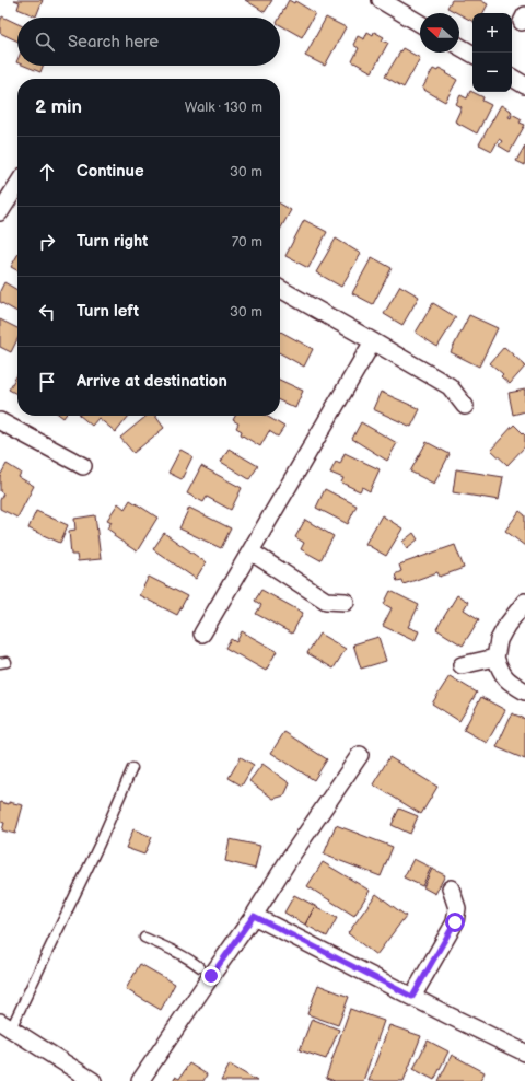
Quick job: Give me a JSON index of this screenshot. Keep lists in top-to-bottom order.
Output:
{
  "north": "left",
  "page": {
    "map_buttons": ["+", "−"],
    "search": "Search here",
    "heading": ["2 min", "Walk · 130 m"],
    "list": [
      ["Continue", "30 m"],
      ["Turn right", "70 m"],
      ["Turn left", "30 m"],
      "Arrive at destination"
    ]
  }
}
